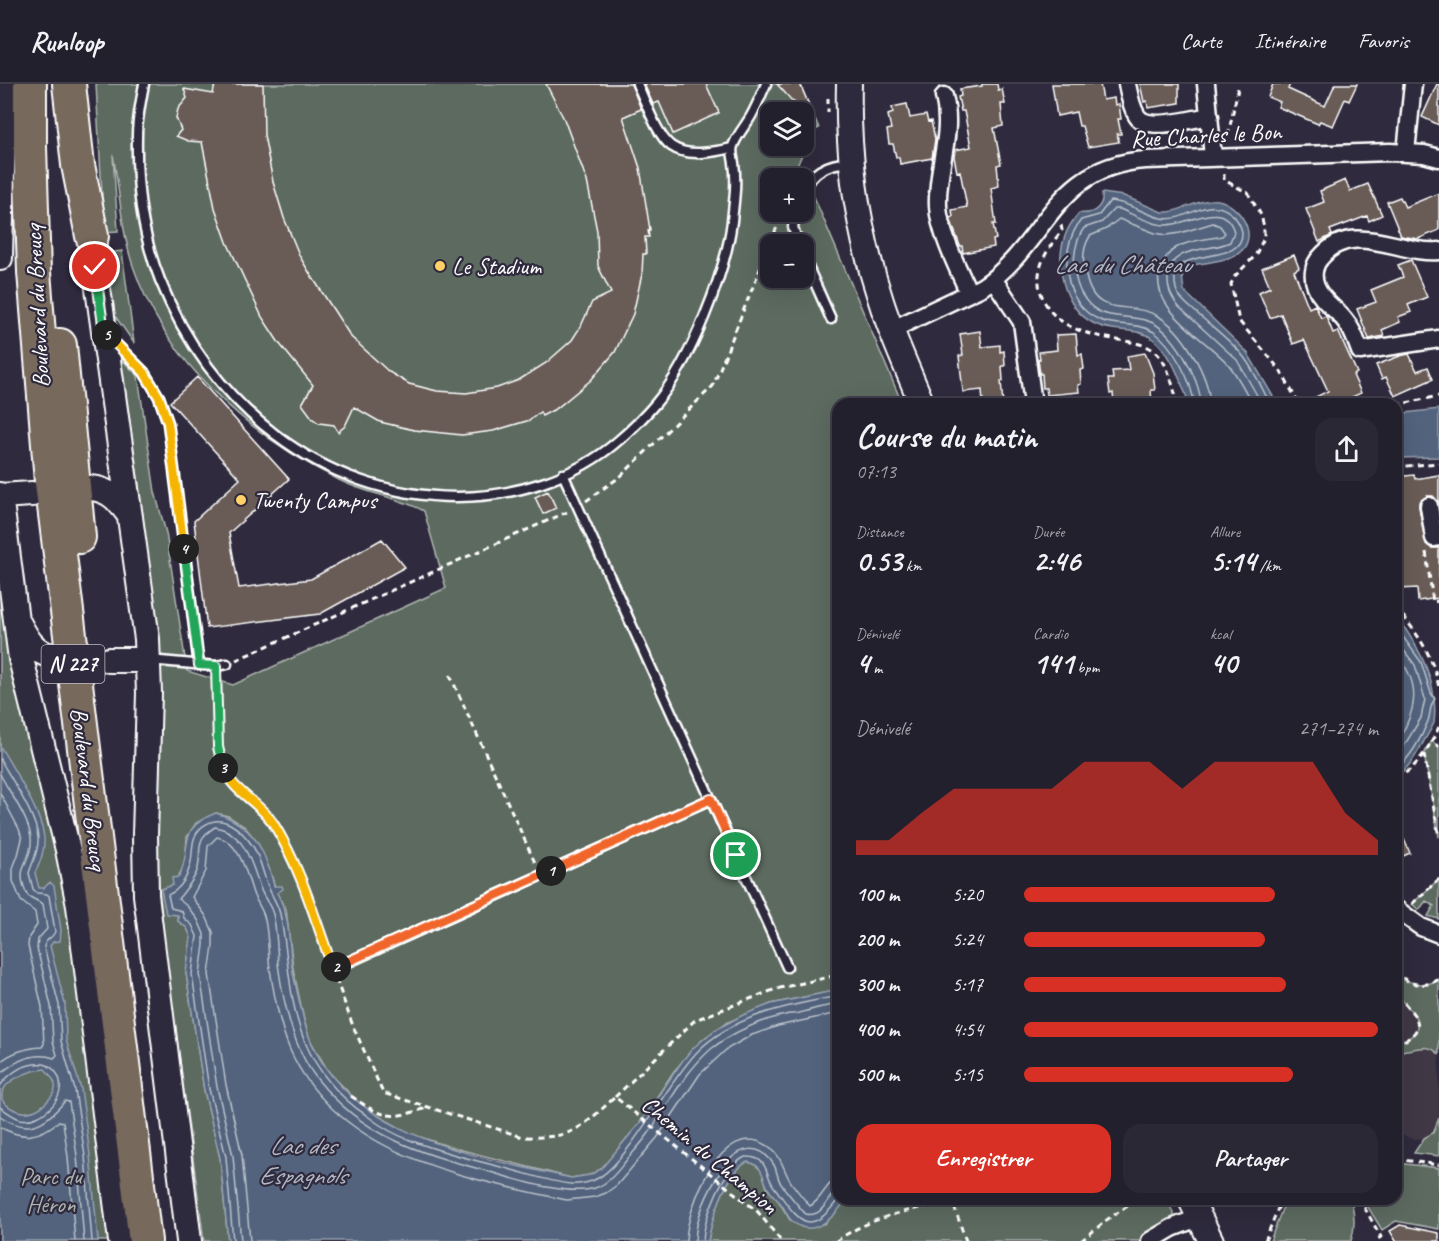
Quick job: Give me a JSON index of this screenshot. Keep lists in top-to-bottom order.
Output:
{
  "streets": {
    "highway": ["Boulevard du Breucq", "N 227"],
    "street": ["Rue Charles le Bon"],
    "path": ["Chemin du Champion"]
  },
  "water": ["Lac du Château", "Lac des Espagnols"],
  "parks": ["Parc du Héron"],
  "places": ["Le Stadium", "Twenty Campus"],
  "page": {
    "header": "Runloop",
    "nav": ["Carte", "Itinéraire", "Favoris"],
    "map_buttons": ["+", "−"],
    "pins": [
      "5",
      "4",
      "3",
      "1",
      "2"
    ],
    "heading": ["Course du matin", "07:13"],
    "stats": [
      ["Distance", "0.53 km"],
      ["Durée", "2:46"],
      ["Allure", "5:14 /km"],
      ["Dénivelé", "4 m"],
      ["Cardio", "141 bpm"],
      ["kcal", "40"]
    ],
    "chart": ["Dénivelé", "271–274 m"],
    "list": [
      {
        "name": "100 m",
        "note": "5:20"
      },
      {
        "name": "200 m",
        "note": "5:24"
      },
      {
        "name": "300 m",
        "note": "5:17"
      },
      {
        "name": "400 m",
        "note": "4:54"
      },
      {
        "name": "500 m",
        "note": "5:15"
      }
    ],
    "buttons": ["Enregistrer", "Partager"]
  }
}
